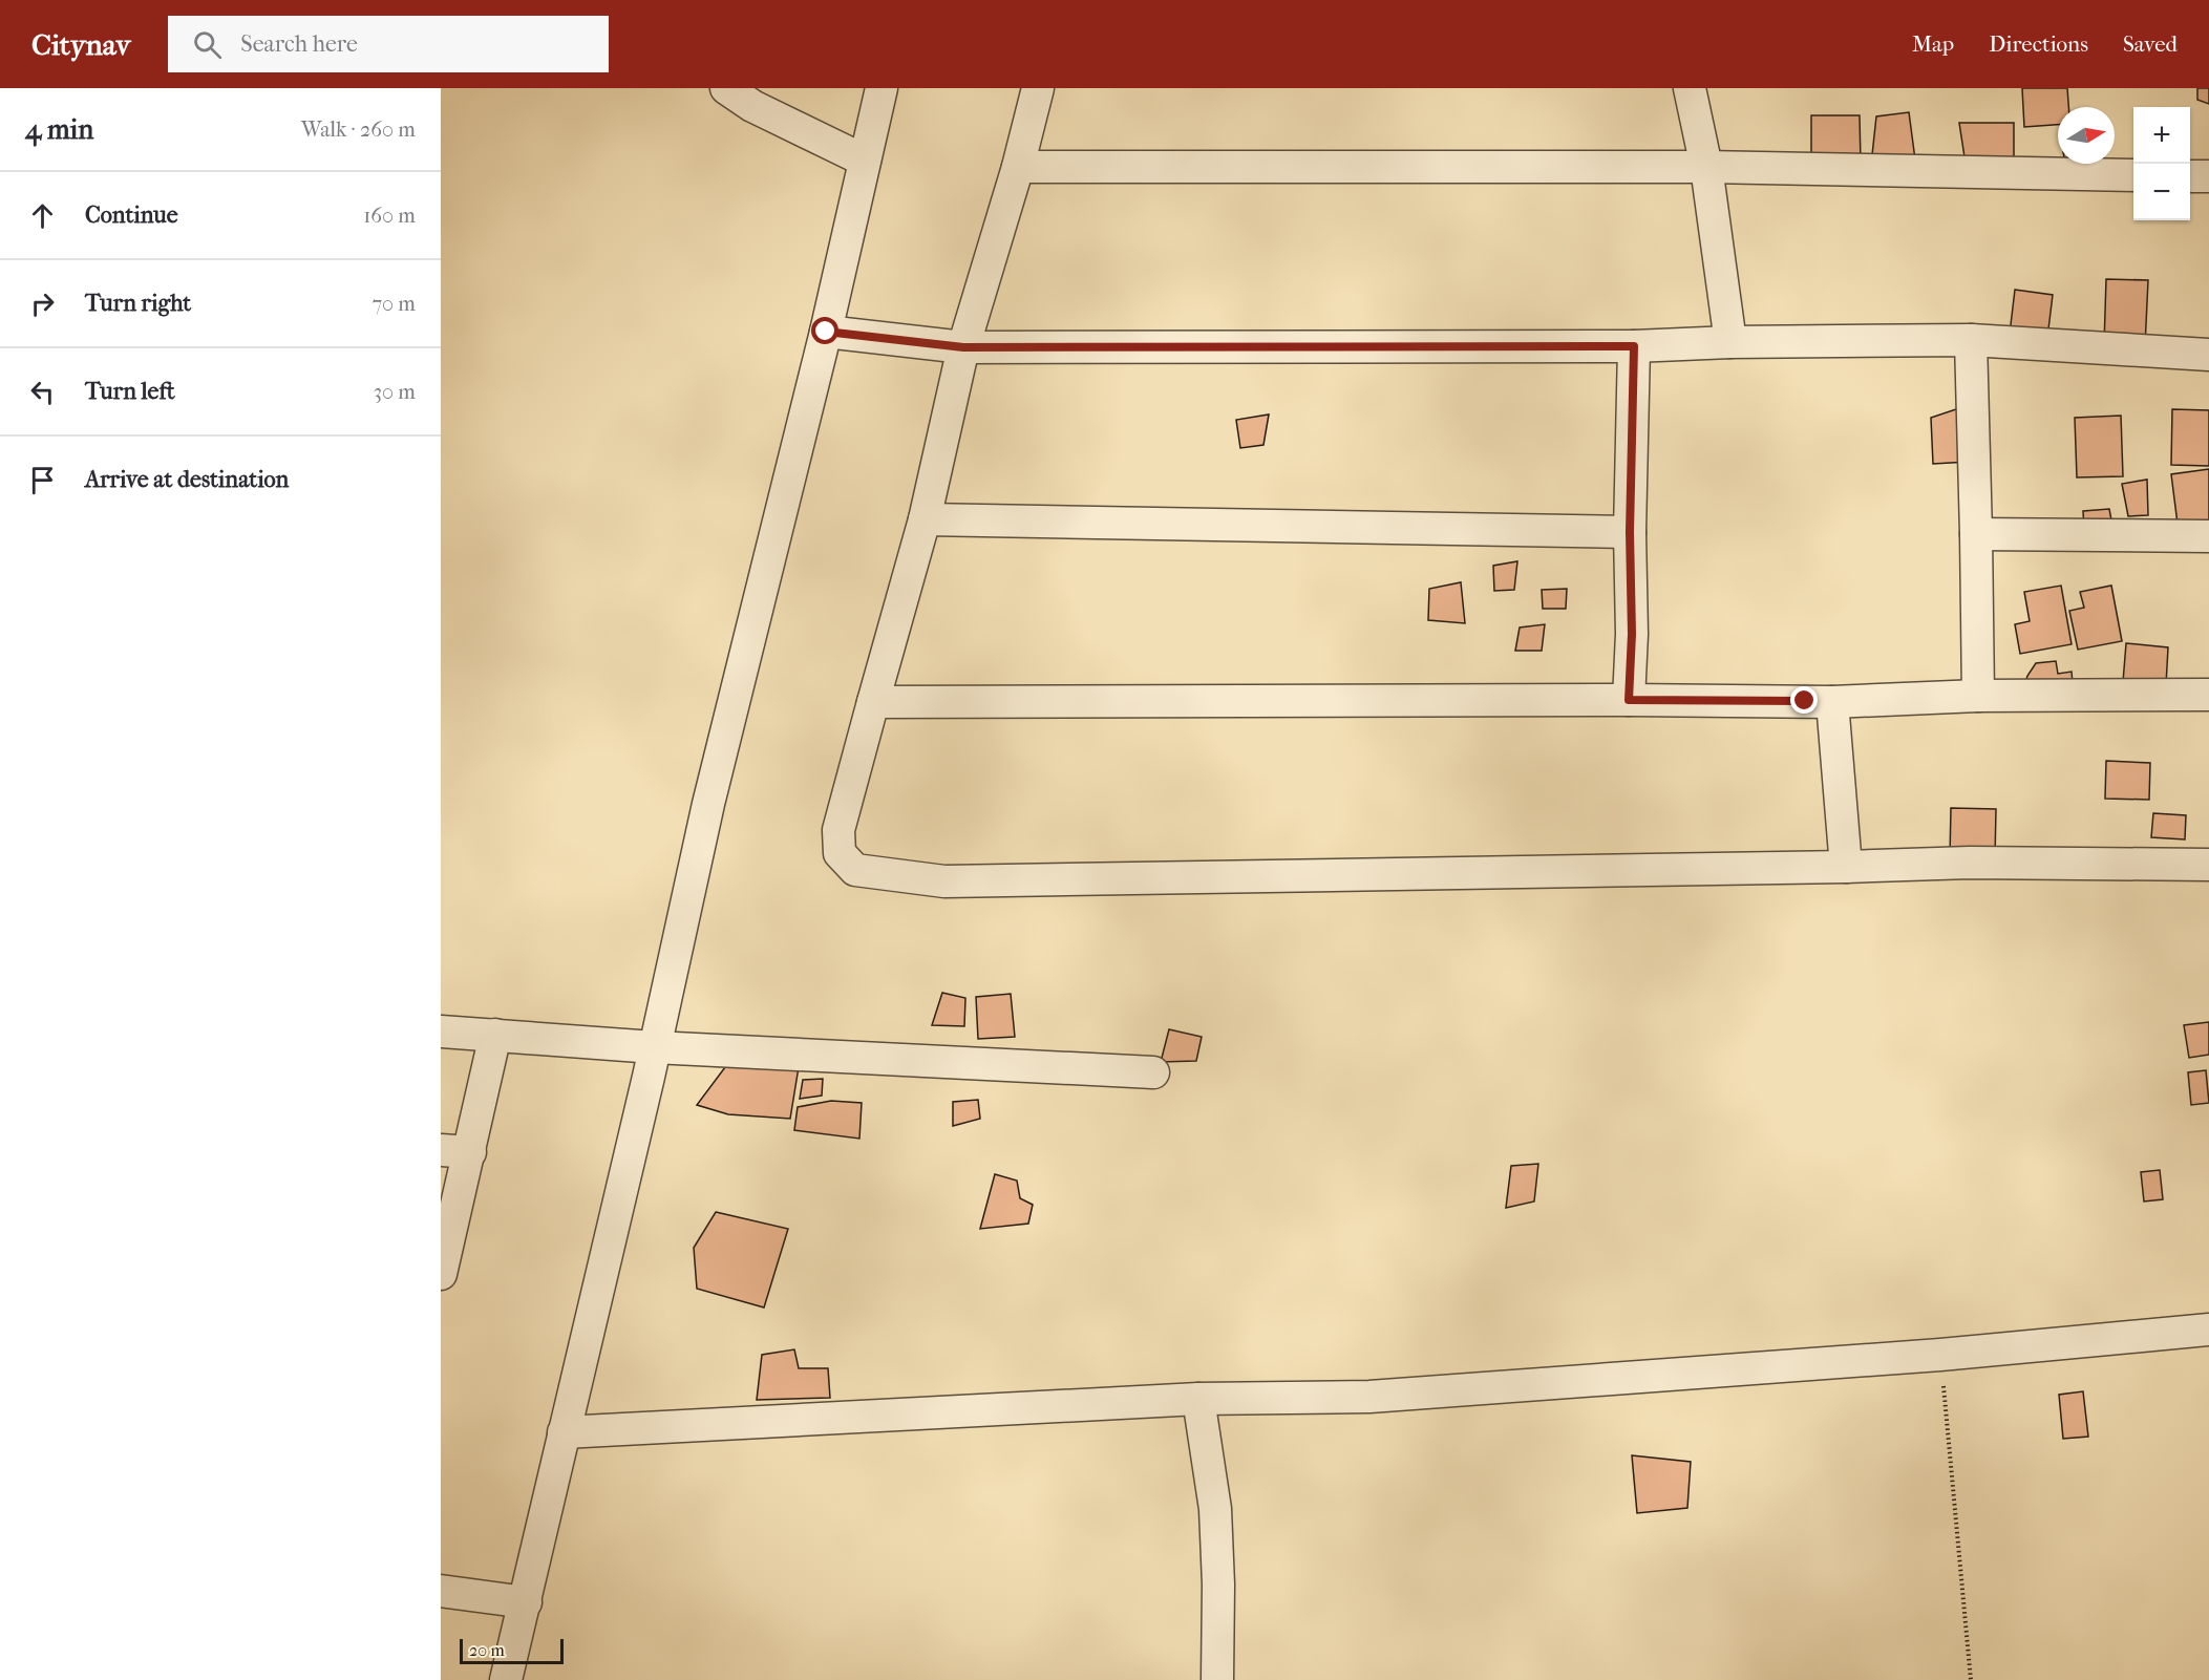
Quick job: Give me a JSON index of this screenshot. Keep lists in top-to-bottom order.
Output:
{
  "scale_bar": "20 m",
  "north": "right",
  "page": {
    "header": "Citynav",
    "search": "Search here",
    "nav": ["Map", "Directions", "Saved"],
    "heading": ["4 min", "Walk · 260 m"],
    "map_buttons": ["+", "−"],
    "list": [
      ["Continue", "160 m"],
      ["Turn right", "70 m"],
      ["Turn left", "30 m"],
      "Arrive at destination"
    ],
    "scale": "20 m"
  }
}
